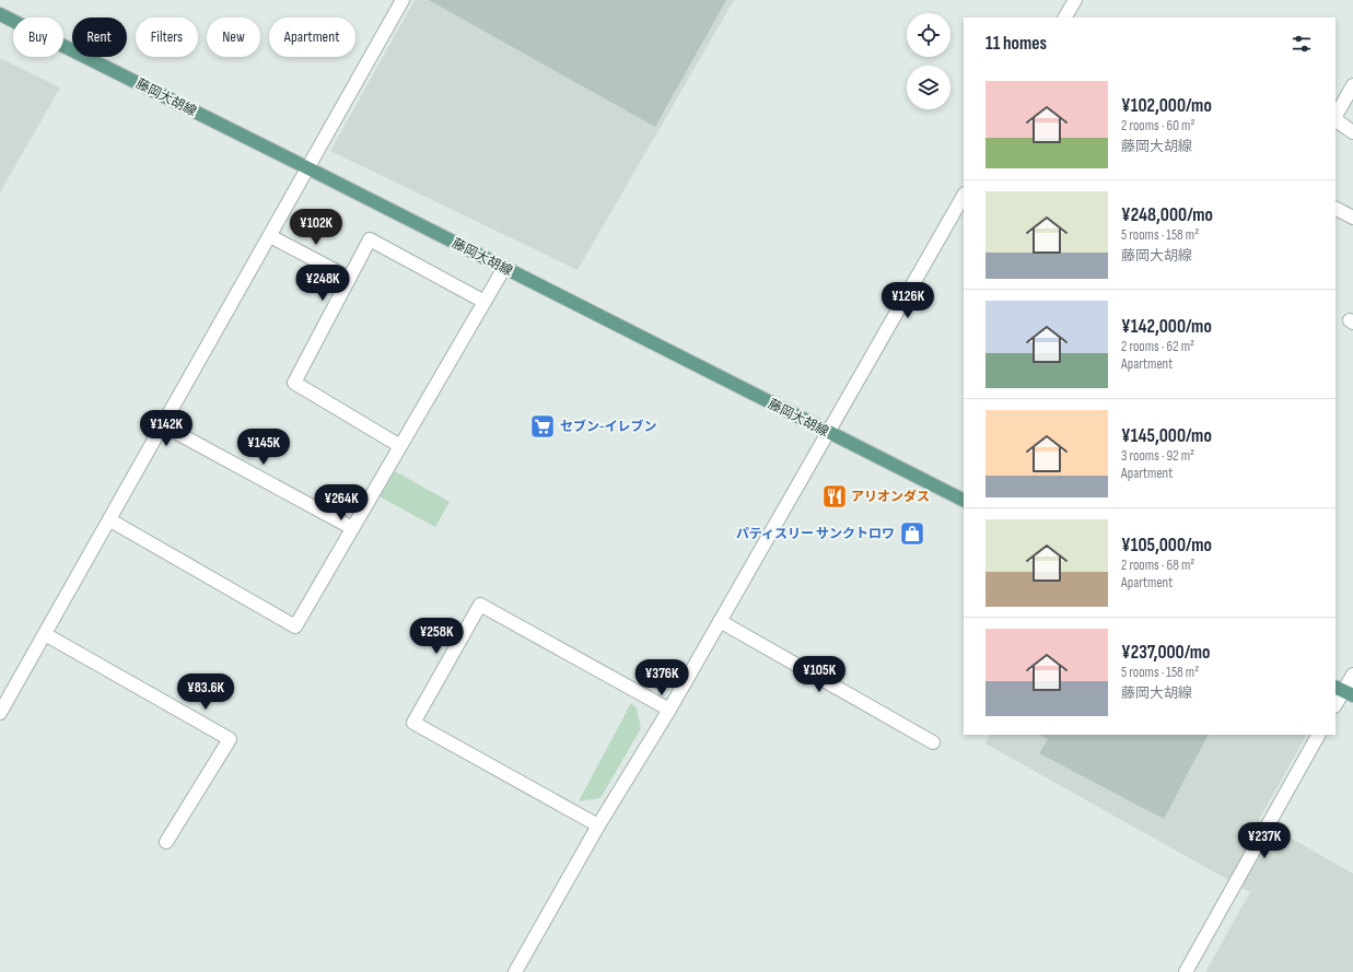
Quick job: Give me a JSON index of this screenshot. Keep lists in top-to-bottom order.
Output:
{
  "streets": {
    "main road": ["藤岡大胡線"]
  },
  "places": {
    "supermarket": ["セブン-イレブン"],
    "restaurant": ["アリオンダス"],
    "shop": ["パティスリー サンクトロワ"]
  },
  "page": {
    "chip": [
      "Buy",
      "Rent",
      "Filters",
      "New",
      "Apartment"
    ],
    "heading": "11 homes",
    "list": [
      {
        "name": "¥102,000/mo",
        "note": "2 rooms · 60 m² · 藤岡大胡線"
      },
      {
        "name": "¥248,000/mo",
        "note": "5 rooms · 158 m² · 藤岡大胡線"
      },
      {
        "name": "¥142,000/mo",
        "note": "2 rooms · 62 m² · Apartment"
      },
      {
        "name": "¥145,000/mo",
        "note": "3 rooms · 92 m² · Apartment"
      },
      {
        "name": "¥105,000/mo",
        "note": "2 rooms · 68 m² · Apartment"
      },
      {
        "name": "¥237,000/mo",
        "note": "5 rooms · 158 m² · 藤岡大胡線"
      }
    ],
    "price": [
      "¥102K",
      "¥248K",
      "¥126K",
      "¥142K",
      "¥145K",
      "¥264K",
      "¥258K",
      "¥105K",
      "¥376K",
      "¥83.6K",
      "¥237K"
    ]
  }
}
